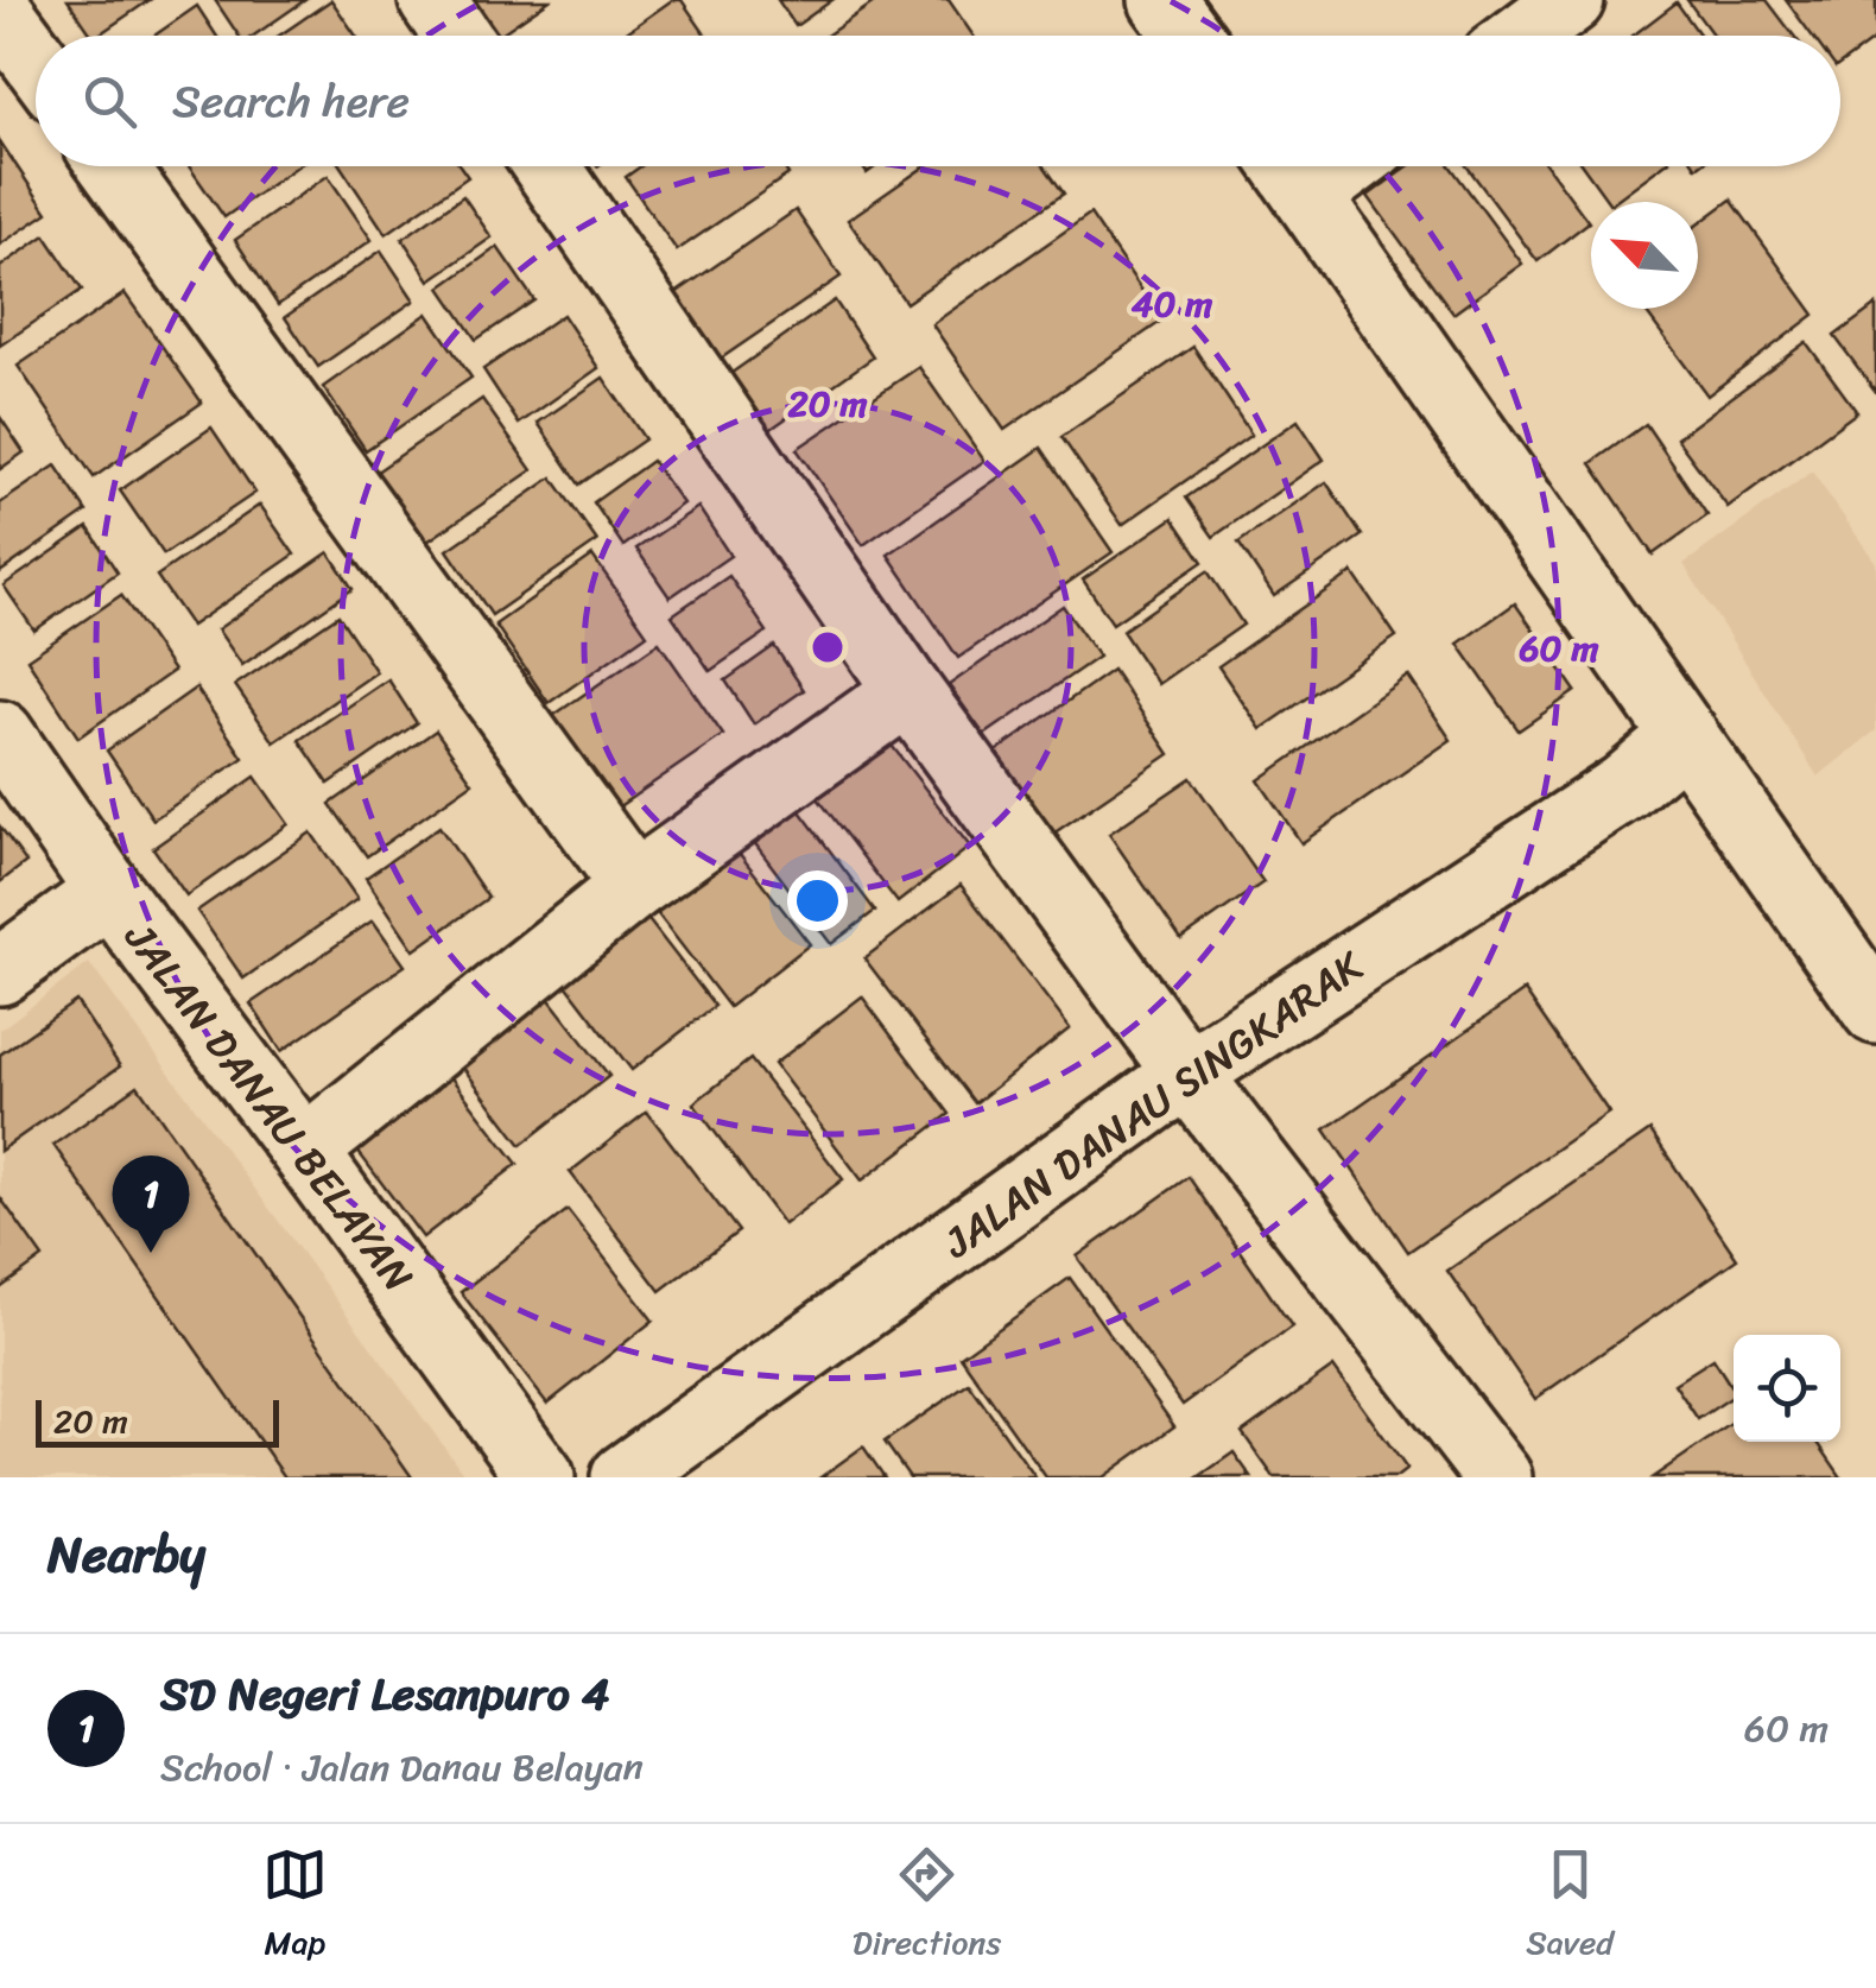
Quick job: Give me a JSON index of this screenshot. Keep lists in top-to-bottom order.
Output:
{
  "streets": {
    "street": ["JALAN DANAU SINGKARAK", "JALAN DANAU BELAYAN"]
  },
  "scale_bar": "20 m",
  "north": "top left",
  "page": {
    "search": "Search here",
    "pins": "1",
    "scale": "20 m",
    "heading": "Nearby",
    "list": [
      {
        "mark": "1",
        "name": "SD Negeri Lesanpuro 4",
        "note": "School · Jalan Danau Belayan",
        "value": "60 m"
      }
    ],
    "nav": ["Map", "Directions", "Saved"]
  },
  "rings": ["40 m", "20 m", "60 m"]
}
